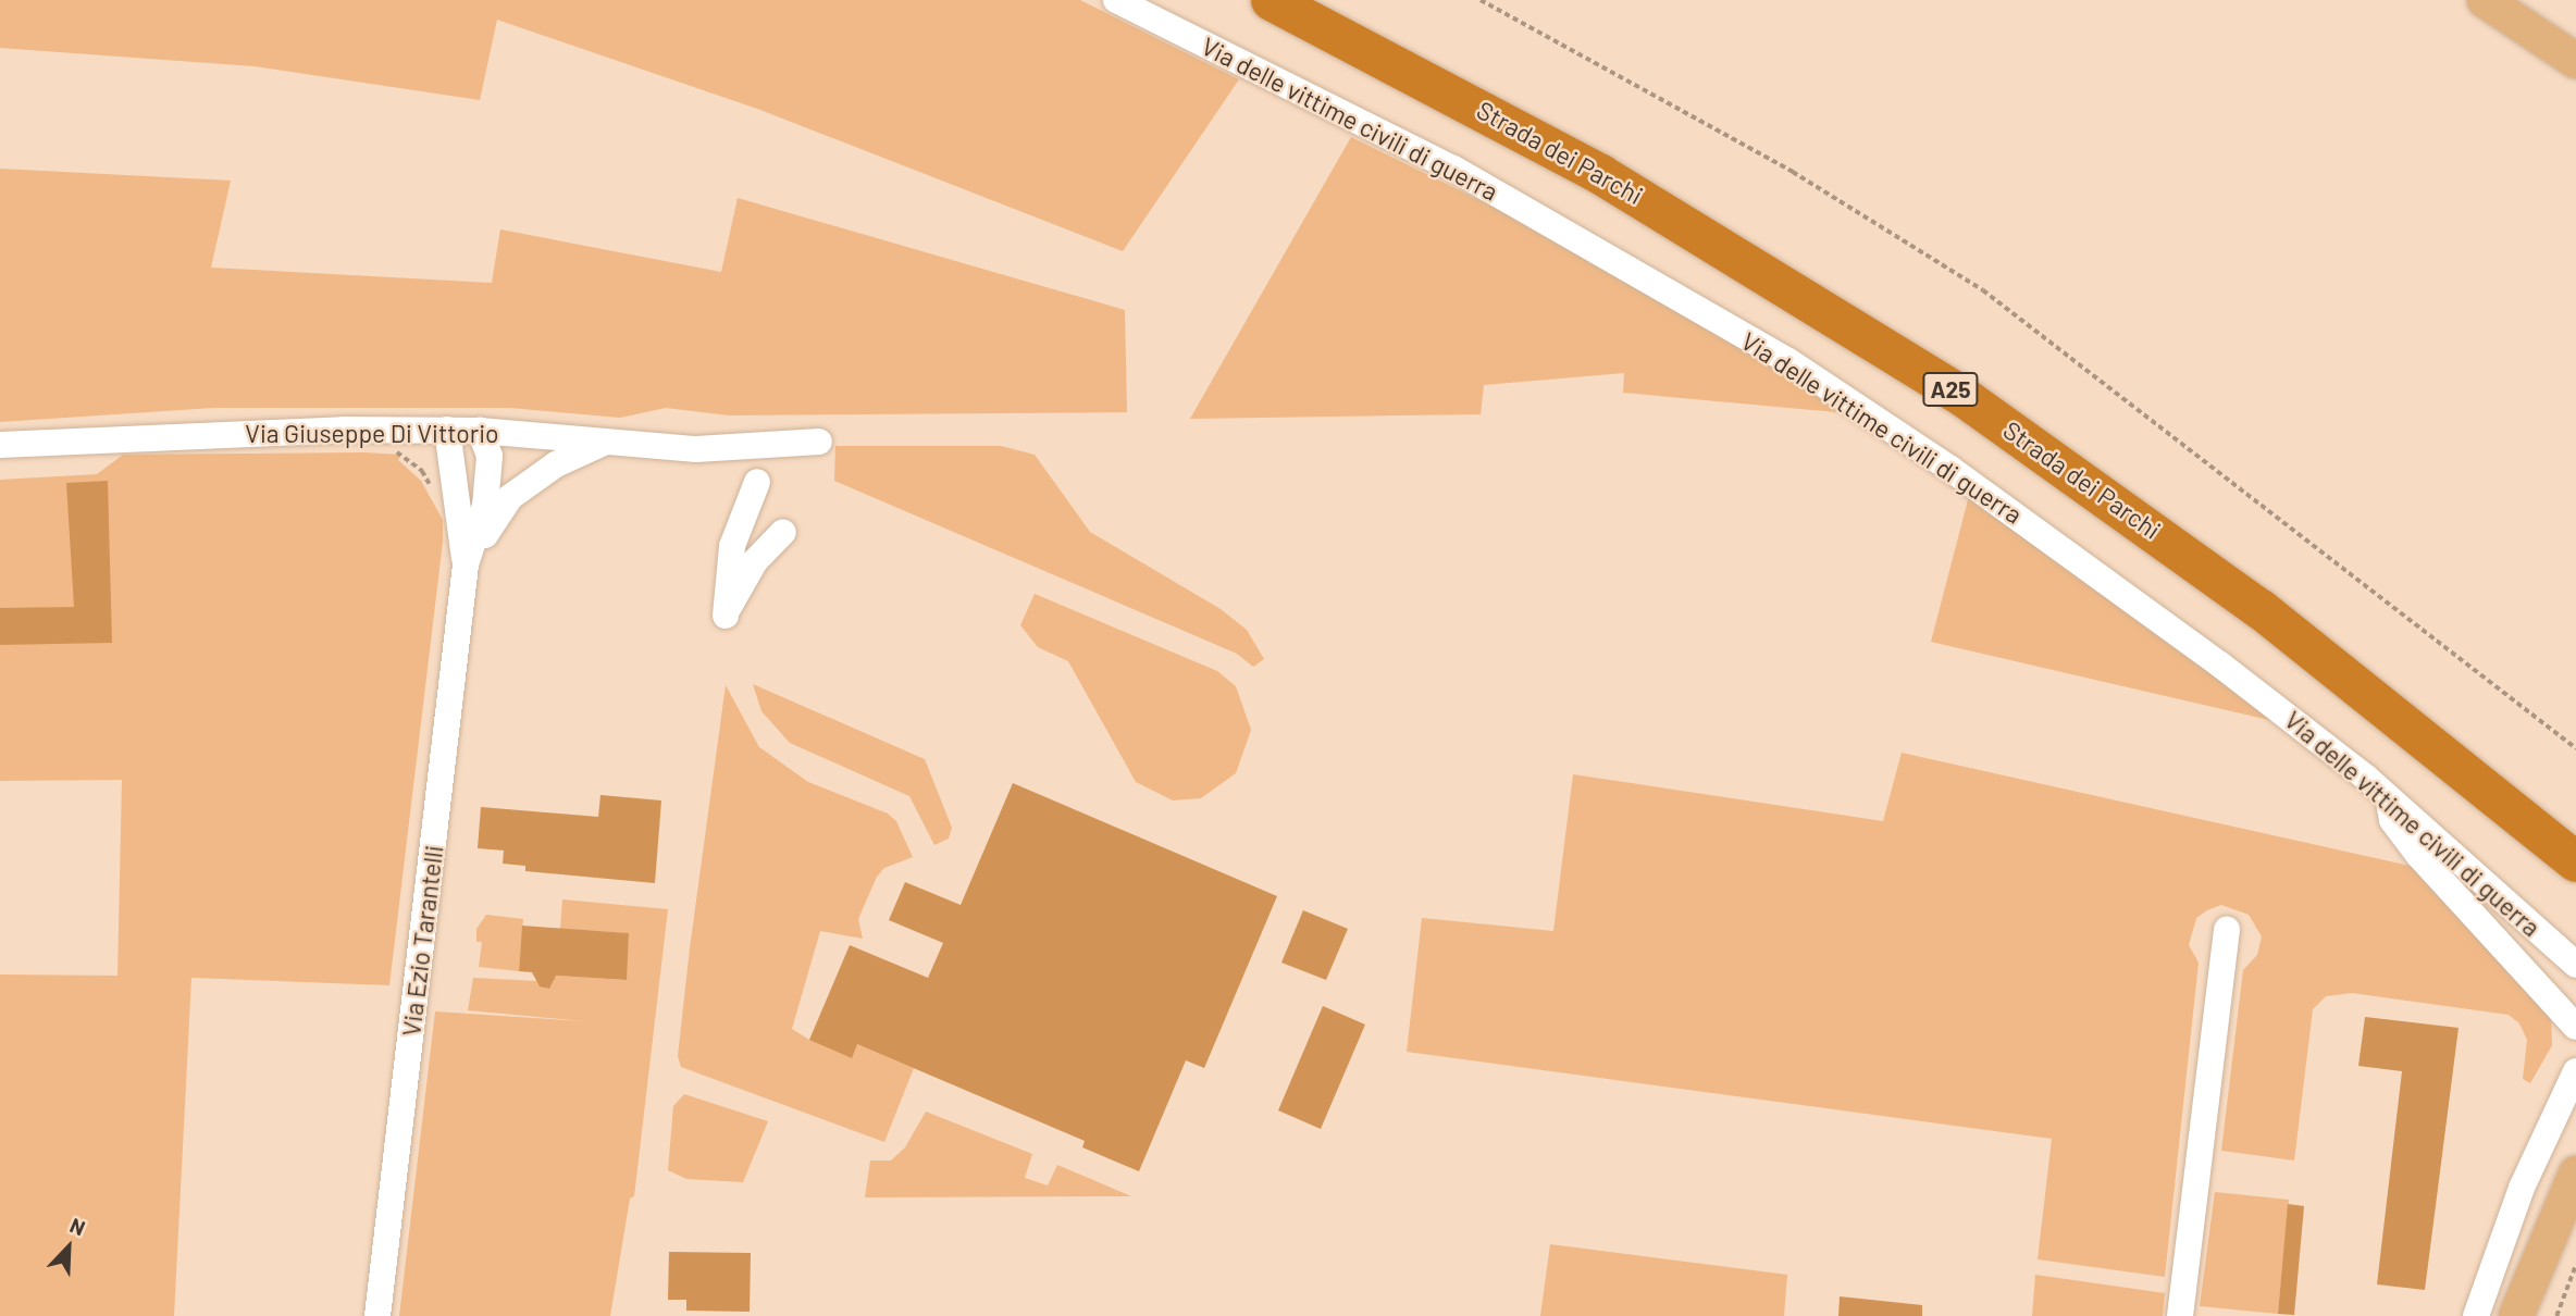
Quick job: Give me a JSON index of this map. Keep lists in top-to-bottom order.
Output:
{
  "streets": {
    "highway": ["Strada dei Parchi", "A25"],
    "street": ["Via delle vittime civili di guerra", "Via Giuseppe Di Vittorio", "Via Ezio Tarantelli"]
  },
  "north": "top right"
}
